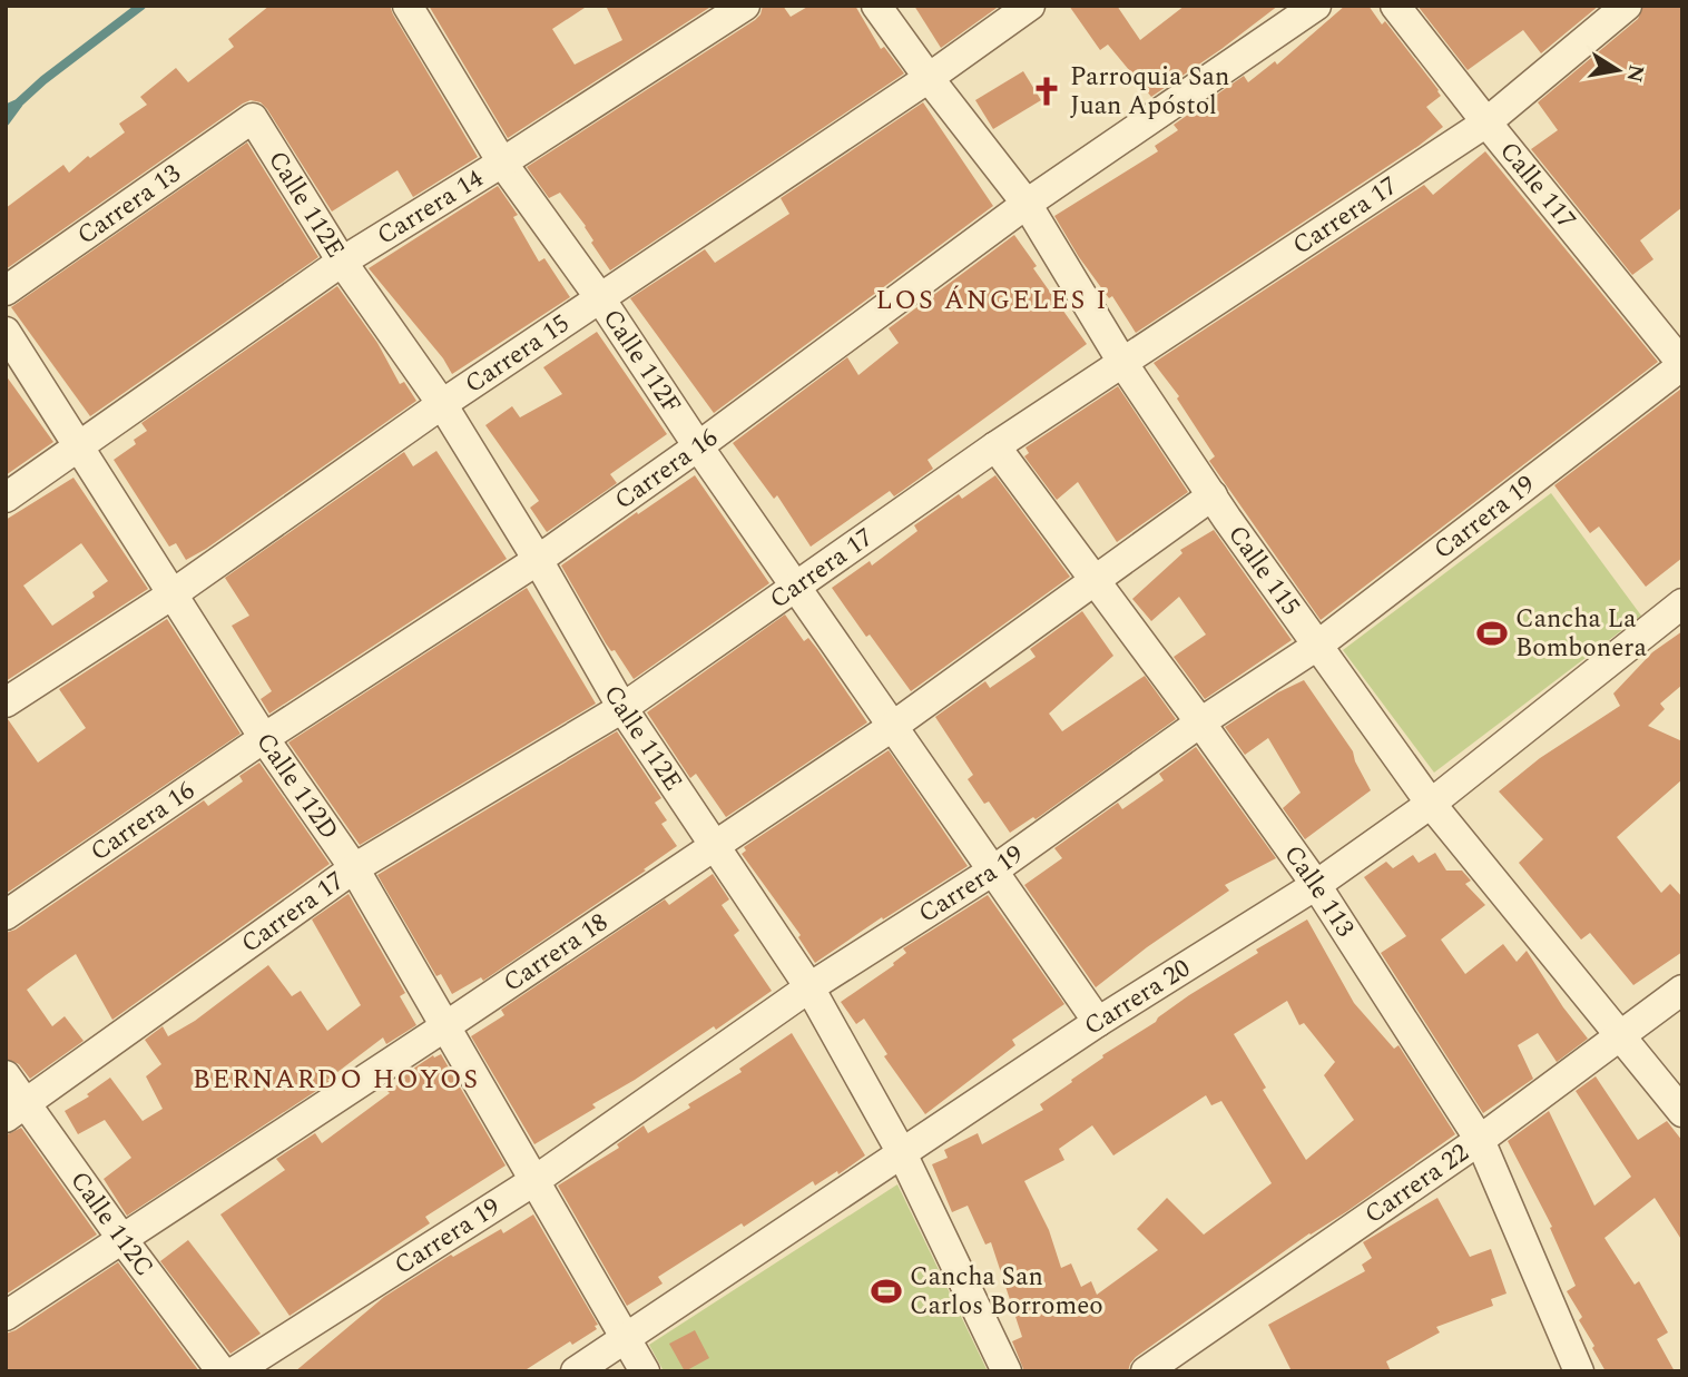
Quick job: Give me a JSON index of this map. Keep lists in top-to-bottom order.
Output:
{
  "streets": {
    "street": [
      "Calle 117",
      "Calle 112E",
      "Carrera 13",
      "Carrera 14",
      "Carrera 17",
      "Carrera 15",
      "Calle 112F",
      "Carrera 16",
      "Carrera 19",
      "Calle 115",
      "Calle 112D",
      "Calle 113",
      "Carrera 18",
      "Carrera 20",
      "Carrera 22",
      "Calle 112C"
    ]
  },
  "crossings": [
    ["Calle 117", "Carrera 17"],
    ["Calle 117", "Carrera 19"],
    ["Calle 112E", "Carrera 13"],
    ["Calle 112E", "Carrera 14"],
    ["Calle 112E", "Carrera 17"],
    ["Calle 112E", "Carrera 15"],
    ["Calle 112E", "Carrera 16"],
    ["Calle 112E", "Carrera 19"],
    ["Calle 112E", "Carrera 18"],
    ["Calle 112E", "Carrera 20"],
    ["Carrera 14", "Calle 112F"],
    ["Carrera 14", "Calle 112D"],
    ["Carrera 17", "Calle 112F"],
    ["Carrera 17", "Calle 115"],
    ["Carrera 17", "Calle 112D"],
    ["Carrera 17", "Calle 113"],
    ["Carrera 17", "Calle 112C"],
    ["Carrera 15", "Calle 112F"],
    ["Carrera 15", "Calle 115"],
    ["Carrera 15", "Calle 112D"],
    ["Calle 112F", "Carrera 16"],
    ["Calle 112F", "Carrera 19"],
    ["Calle 112F", "Carrera 18"],
    ["Calle 112F", "Carrera 20"],
    ["Carrera 16", "Calle 115"],
    ["Carrera 16", "Calle 112D"],
    ["Carrera 19", "Calle 115"],
    ["Carrera 19", "Calle 112D"],
    ["Carrera 19", "Calle 113"],
    ["Calle 115", "Carrera 18"],
    ["Calle 115", "Carrera 20"],
    ["Calle 115", "Carrera 22"],
    ["Calle 112D", "Carrera 18"],
    ["Calle 112D", "Carrera 20"],
    ["Calle 113", "Carrera 18"],
    ["Calle 113", "Carrera 20"],
    ["Calle 113", "Carrera 22"],
    ["Carrera 18", "Calle 112C"]
  ],
  "districts": ["LOS ÁNGELES I", "BERNARDO HOYOS"],
  "places": {
    "church": ["Parroquia San Juan Apóstol"],
    "sports": ["Cancha La Bombonera", "Cancha San Carlos Borromeo"]
  },
  "north": "right"
}
